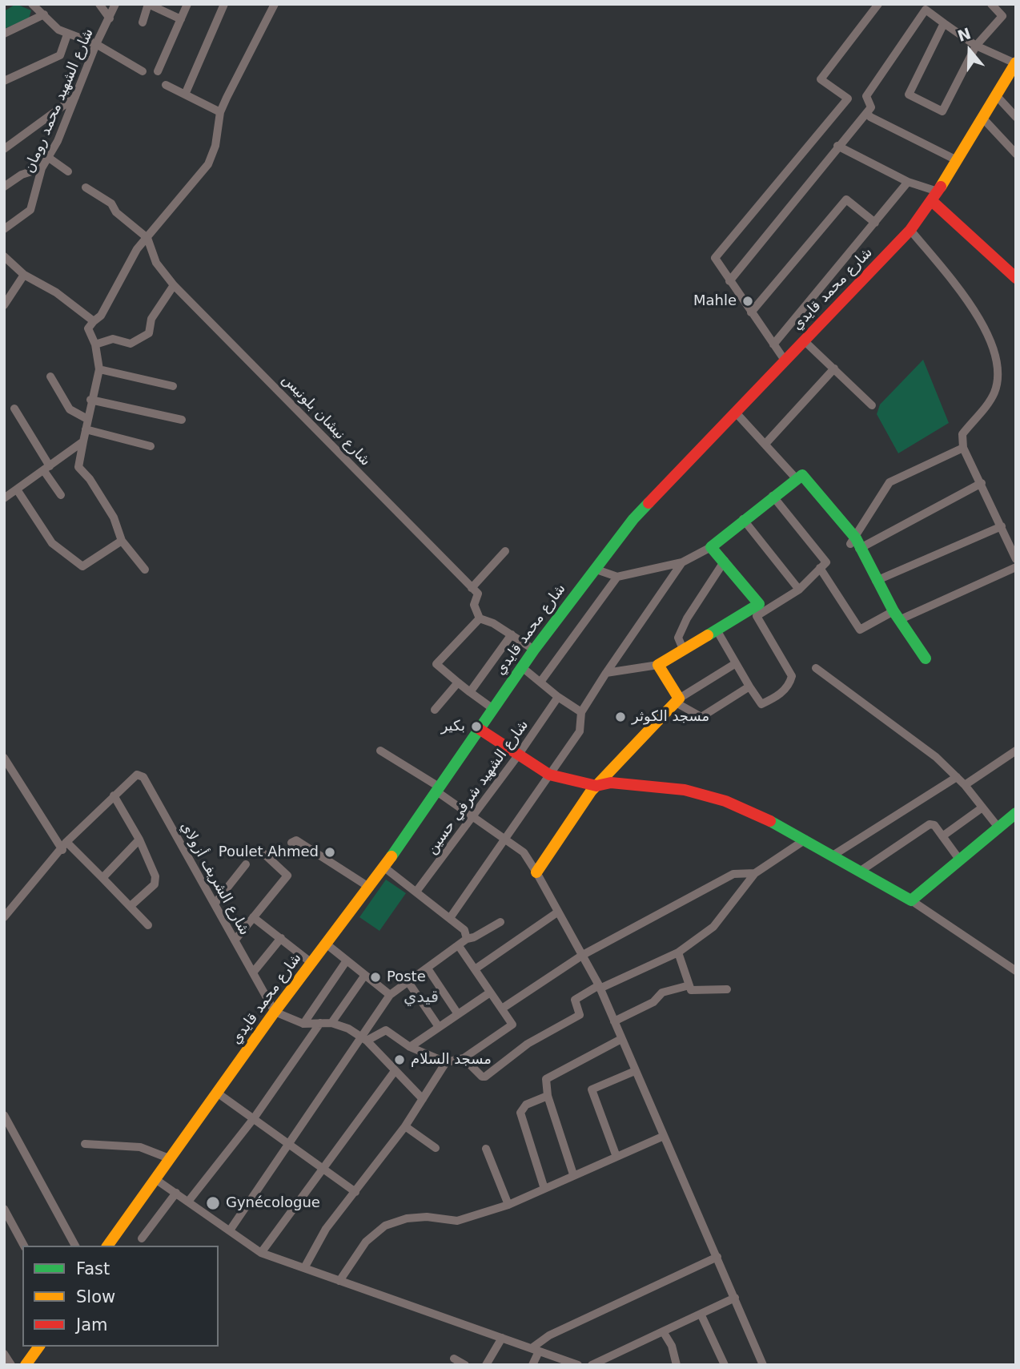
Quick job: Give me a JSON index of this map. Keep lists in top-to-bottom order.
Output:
{
  "streets": {
    "main road": ["شارع محمد قايدي"],
    "street": [
      "شارع الشهيد محمد رومان",
      "شارع نيشان بلونيس",
      "شارع الشهيد شرفي حسين",
      "شارع الشريف أزولاي"
    ]
  },
  "crossings": [
    ["شارع محمد قايدي", "شارع الشريف أزولاي"]
  ],
  "districts": ["قيدي"],
  "places": [
    "Mahle",
    "مسجد الكوثر",
    "بكير",
    "Poulet Ahmed",
    "Poste",
    "مسجد السلام",
    "Gynécologue"
  ],
  "legend": ["Fast", "Slow", "Jam"],
  "north": "top"
}
